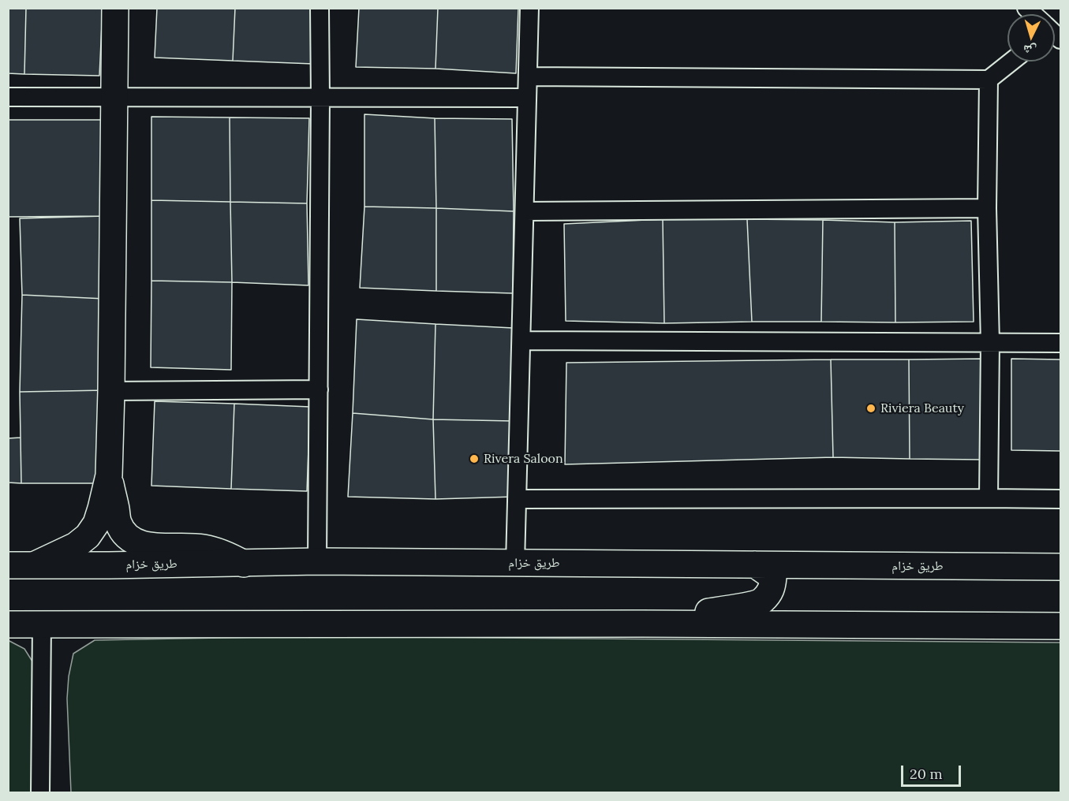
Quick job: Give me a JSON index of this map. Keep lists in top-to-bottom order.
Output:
{
  "streets": {
    "main road": ["طريق خزام"]
  },
  "places": ["Riviera Beauty", "Rivera Saloon"],
  "scale_bar": "20 m",
  "north": "bottom"
}
